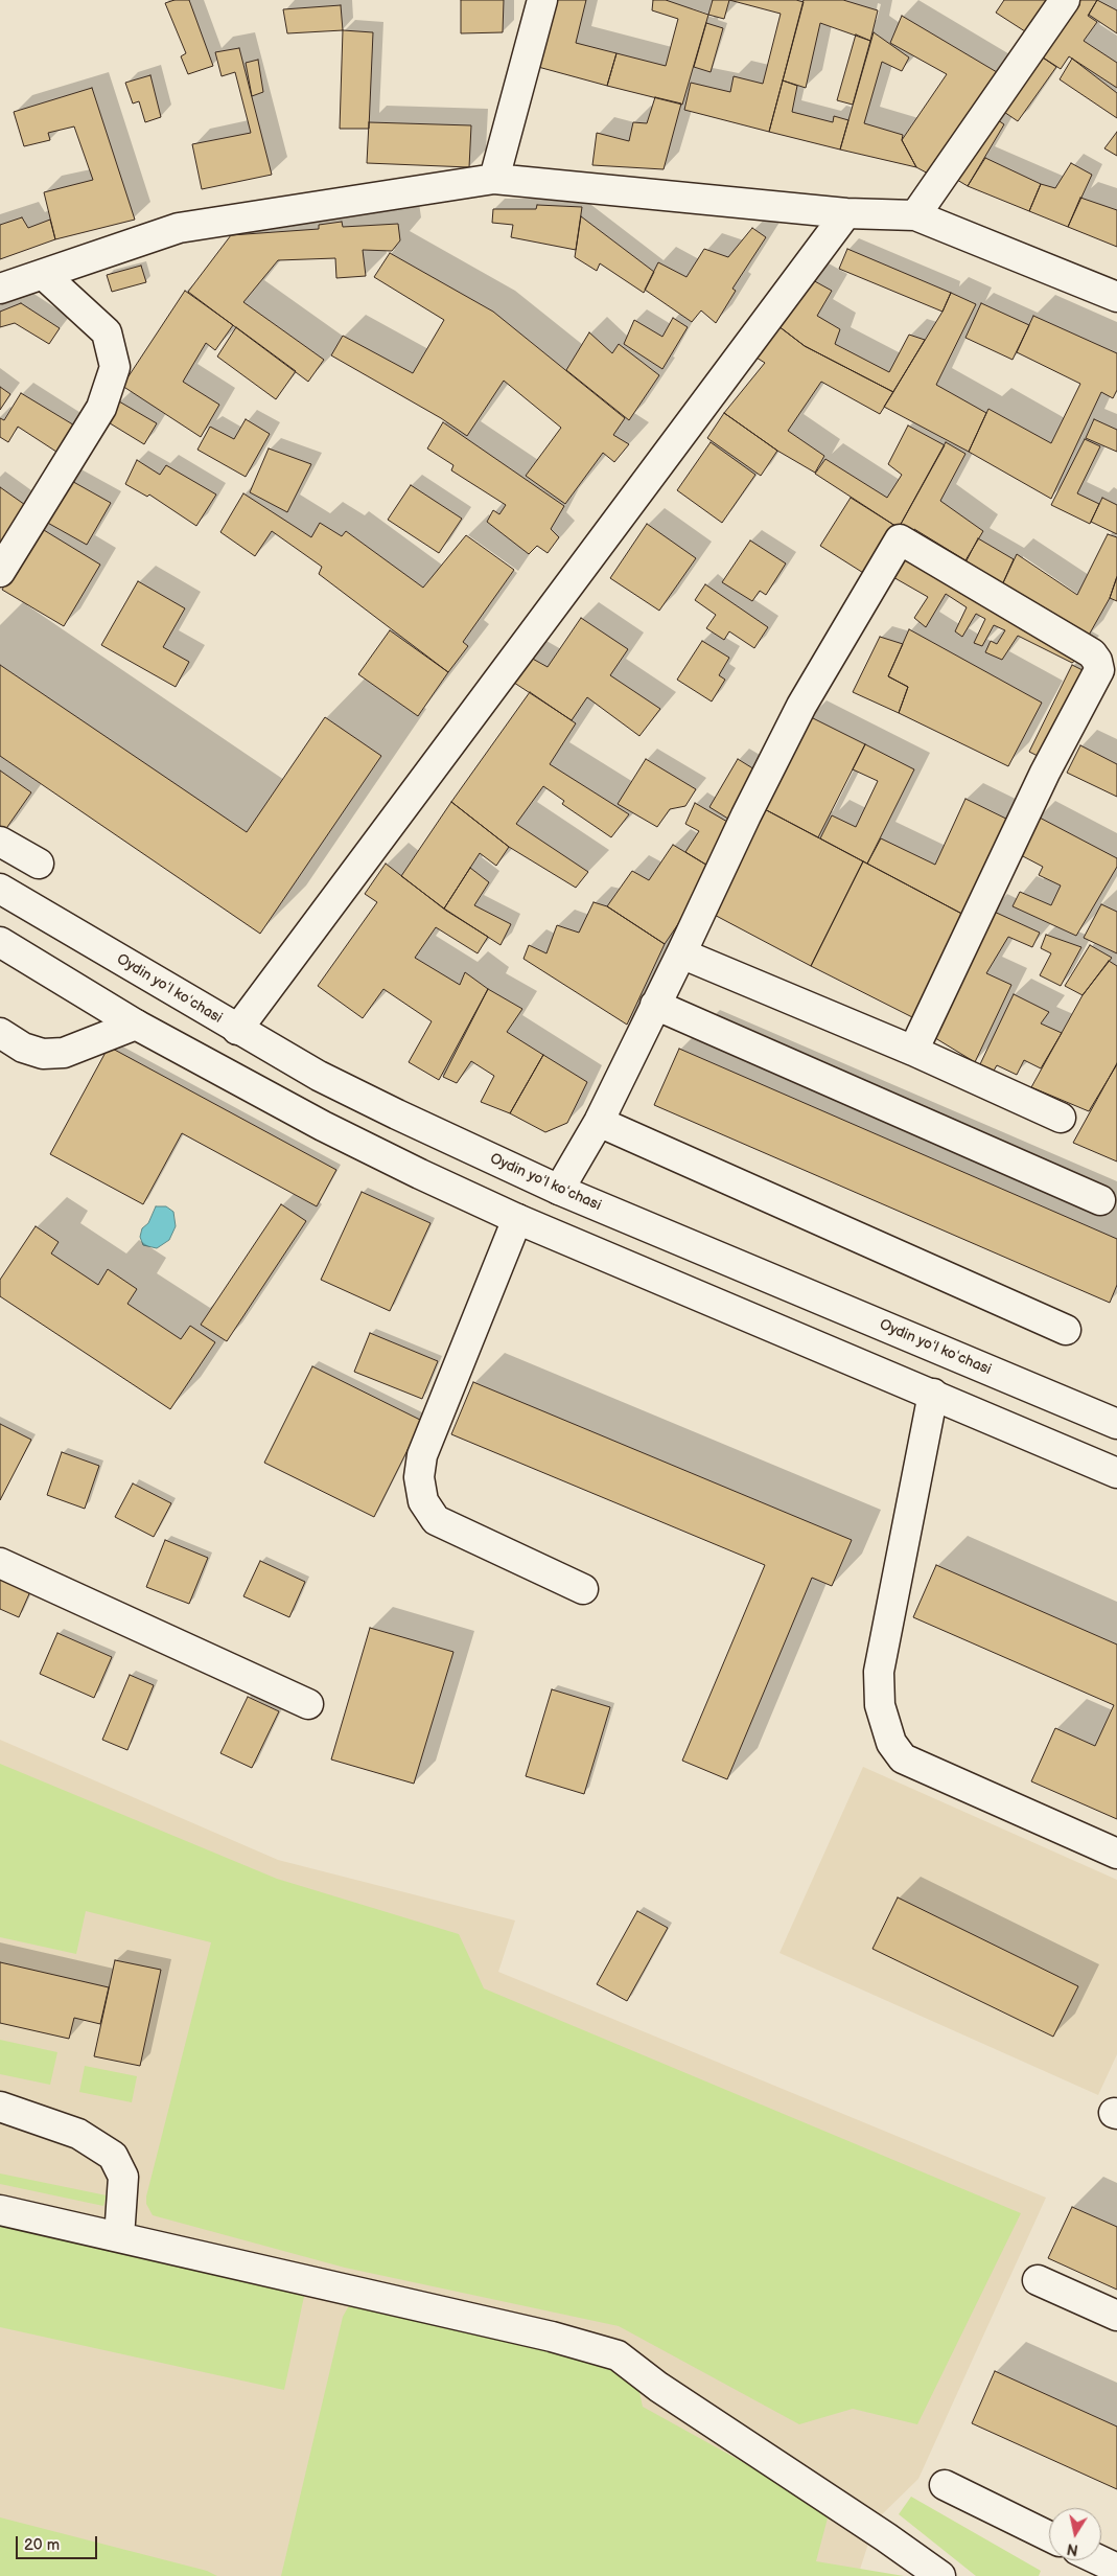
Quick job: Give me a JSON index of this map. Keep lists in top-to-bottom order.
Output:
{
  "streets": {
    "street": ["Oydin yoʻl koʻchasi"]
  },
  "scale_bar": "20 m",
  "north": "bottom"
}
